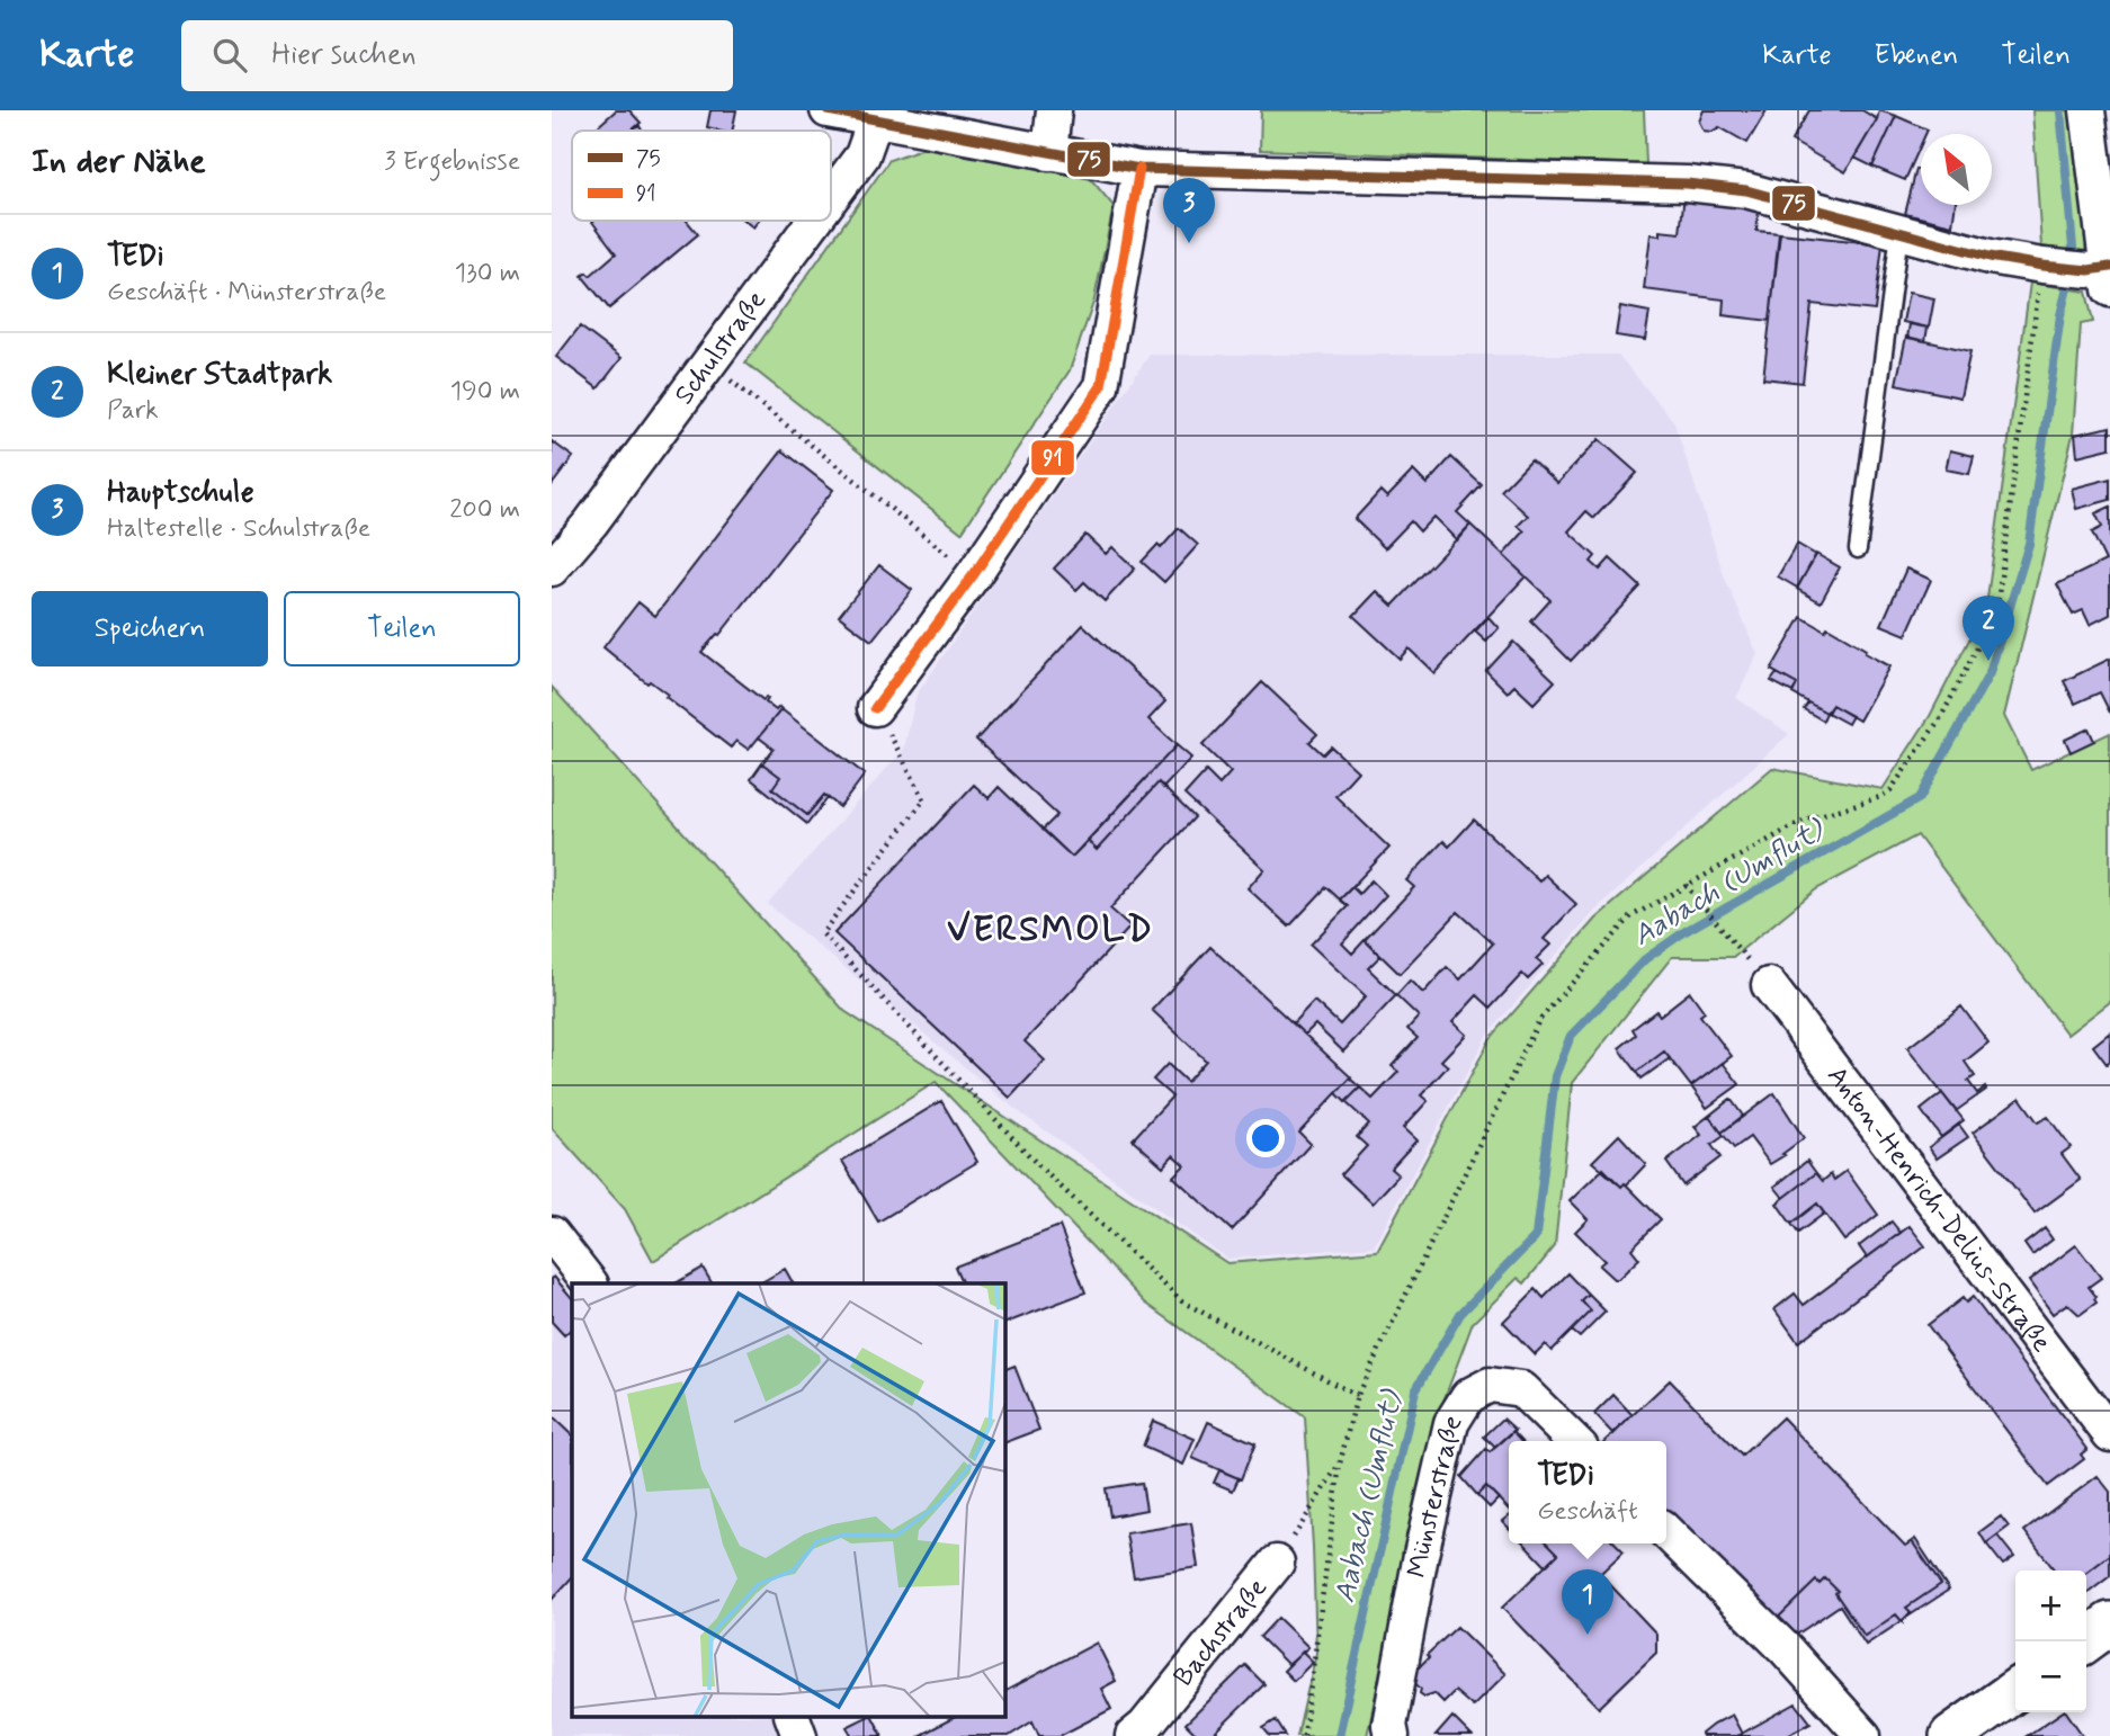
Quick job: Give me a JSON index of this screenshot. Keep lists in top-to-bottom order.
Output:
{
  "streets": {
    "street": [
      "Schulstraße",
      "Anton-Henrich-Delius-Straße",
      "Münsterstraße",
      "Bachstraße"
    ]
  },
  "districts": ["VERSMOLD"],
  "water": ["Aabach (Umflut)"],
  "lines": ["transit line 75", "transit line 91"],
  "legend": ["75", "91"],
  "north": "top left",
  "page": {
    "header": "Karte",
    "search": "Hier suchen",
    "nav": ["Karte", "Ebenen", "Teilen"],
    "heading": ["In der Nähe", "3 Ergebnisse"],
    "pins": ["3", "2", "1"],
    "list": [
      {
        "mark": "1",
        "name": "TEDi",
        "note": "Geschäft · Münsterstraße",
        "value": "130 m"
      },
      {
        "mark": "2",
        "name": "Kleiner Stadtpark",
        "note": "Park",
        "value": "190 m"
      },
      {
        "mark": "3",
        "name": "Hauptschule",
        "note": "Haltestelle · Schulstraße",
        "value": "200 m"
      }
    ],
    "buttons": ["Speichern", "Teilen"],
    "popup": ["TEDi", "Geschäft"],
    "map_buttons": ["+", "−"]
  }
}
